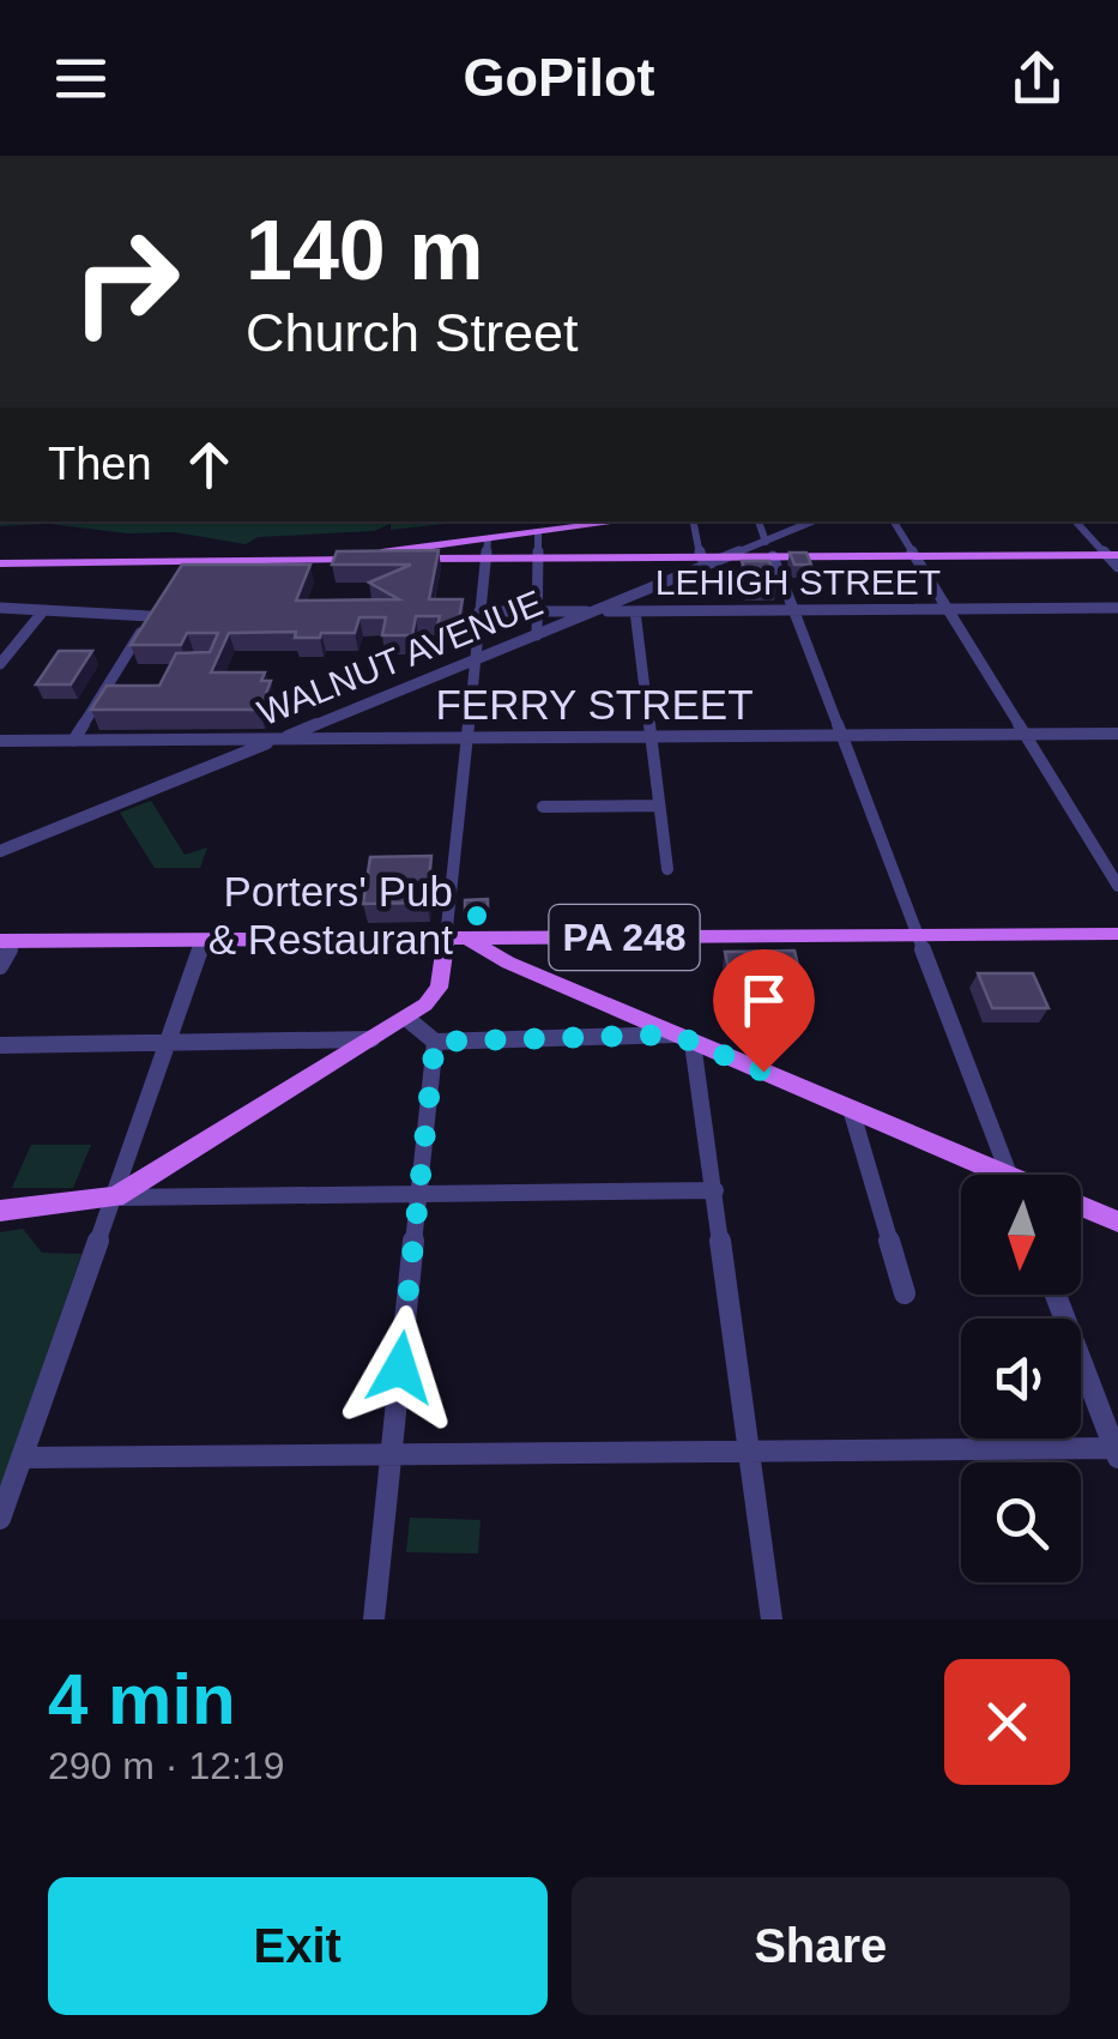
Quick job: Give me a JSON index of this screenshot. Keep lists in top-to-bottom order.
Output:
{
  "streets": {
    "main road": ["PA 248"],
    "street": ["LEHIGH STREET", "WALNUT AVENUE", "FERRY STREET"]
  },
  "crossings": [
    ["LEHIGH STREET", "WALNUT AVENUE"],
    ["WALNUT AVENUE", "FERRY STREET"]
  ],
  "places": ["Porters' Pub & Restaurant"],
  "north": "bottom",
  "page": {
    "header": "GoPilot",
    "turn": ["140 m", "Church Street"],
    "then": "Then",
    "heading": ["4 min", "290 m · 12:19"],
    "buttons": ["Exit", "Share"]
  }
}
